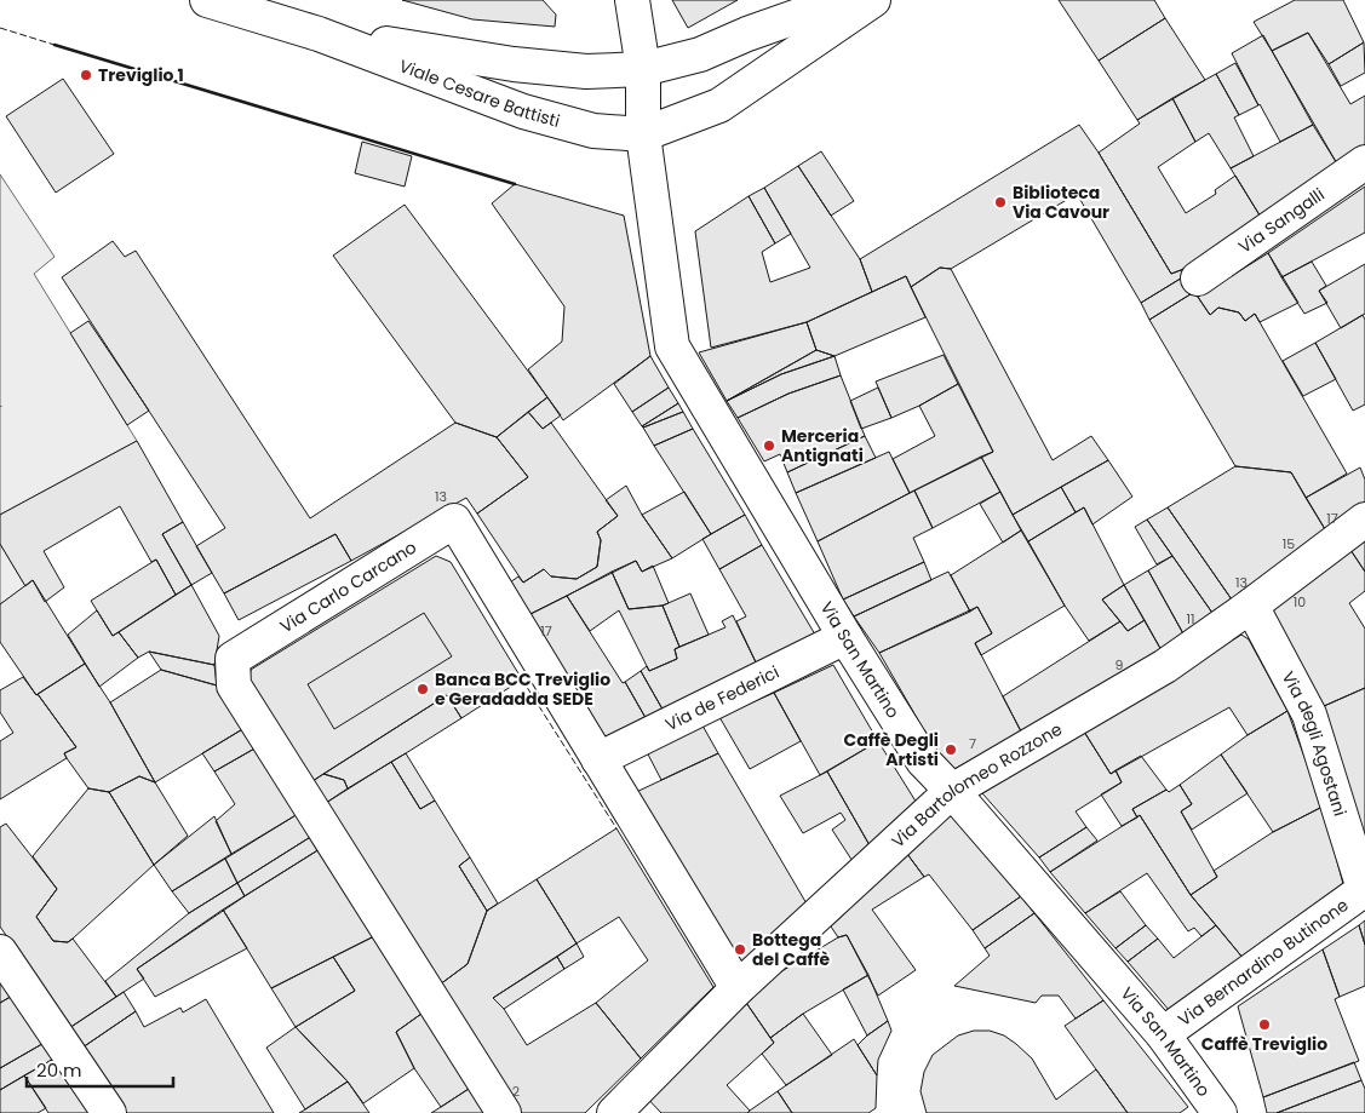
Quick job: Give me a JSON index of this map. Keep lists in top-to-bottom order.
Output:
{
  "streets": {
    "street": [
      "Viale Cesare Battisti",
      "Via Sangalli",
      "Via Carlo Carcano",
      "Via San Martino",
      "Via de Federici",
      "Via degli Agostani",
      "Via Bartolomeo Rozzone",
      "Via Bernardino Butinone"
    ]
  },
  "crossings": [
    ["Viale Cesare Battisti", "Via San Martino"],
    ["Via Carlo Carcano", "Via de Federici"],
    ["Via Carlo Carcano", "Via Bartolomeo Rozzone"],
    ["Via San Martino", "Via de Federici"],
    ["Via San Martino", "Via Bartolomeo Rozzone"],
    ["Via San Martino", "Via Bernardino Butinone"],
    ["Via degli Agostani", "Via Bartolomeo Rozzone"],
    ["Via degli Agostani", "Via Bernardino Butinone"]
  ],
  "places": [
    "Treviglio 1",
    "Biblioteca Via Cavour",
    "Merceria Antignati",
    "Banca BCC Treviglio e Geradadda SEDE",
    "Caffè Degli Artisti",
    "Bottega del Caffè",
    "Caffè Treviglio"
  ],
  "house_numbers": [
    "13",
    "17",
    "15",
    "13",
    "10",
    "11",
    "17",
    "9",
    "7",
    "2"
  ],
  "scale_bar": "20 m"
}
